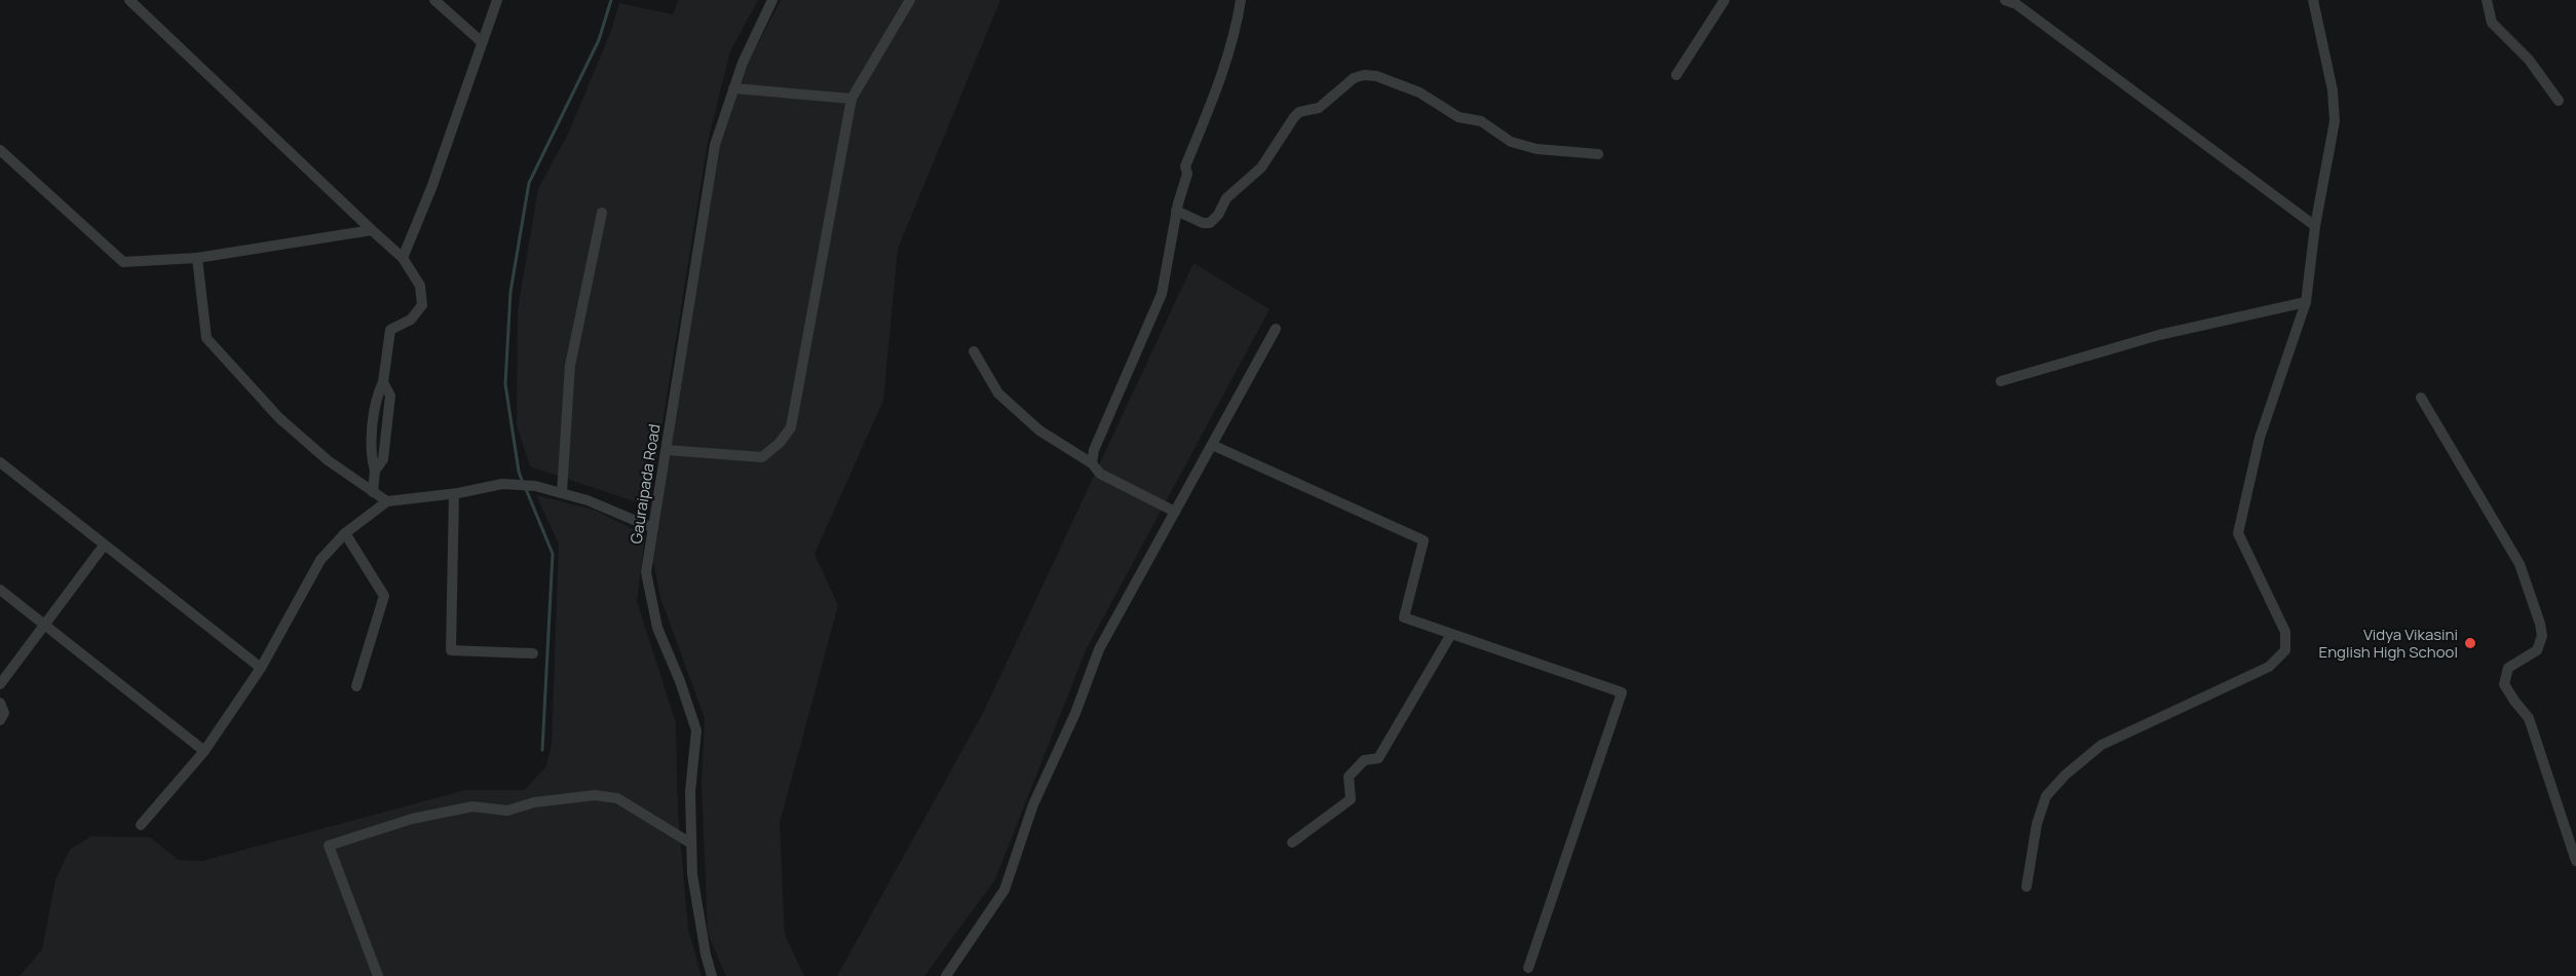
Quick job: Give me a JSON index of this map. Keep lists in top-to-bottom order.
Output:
{
  "streets": {
    "street": ["Gauraipada Road"]
  },
  "places": ["Vidya Vikasini English High School"]
}
